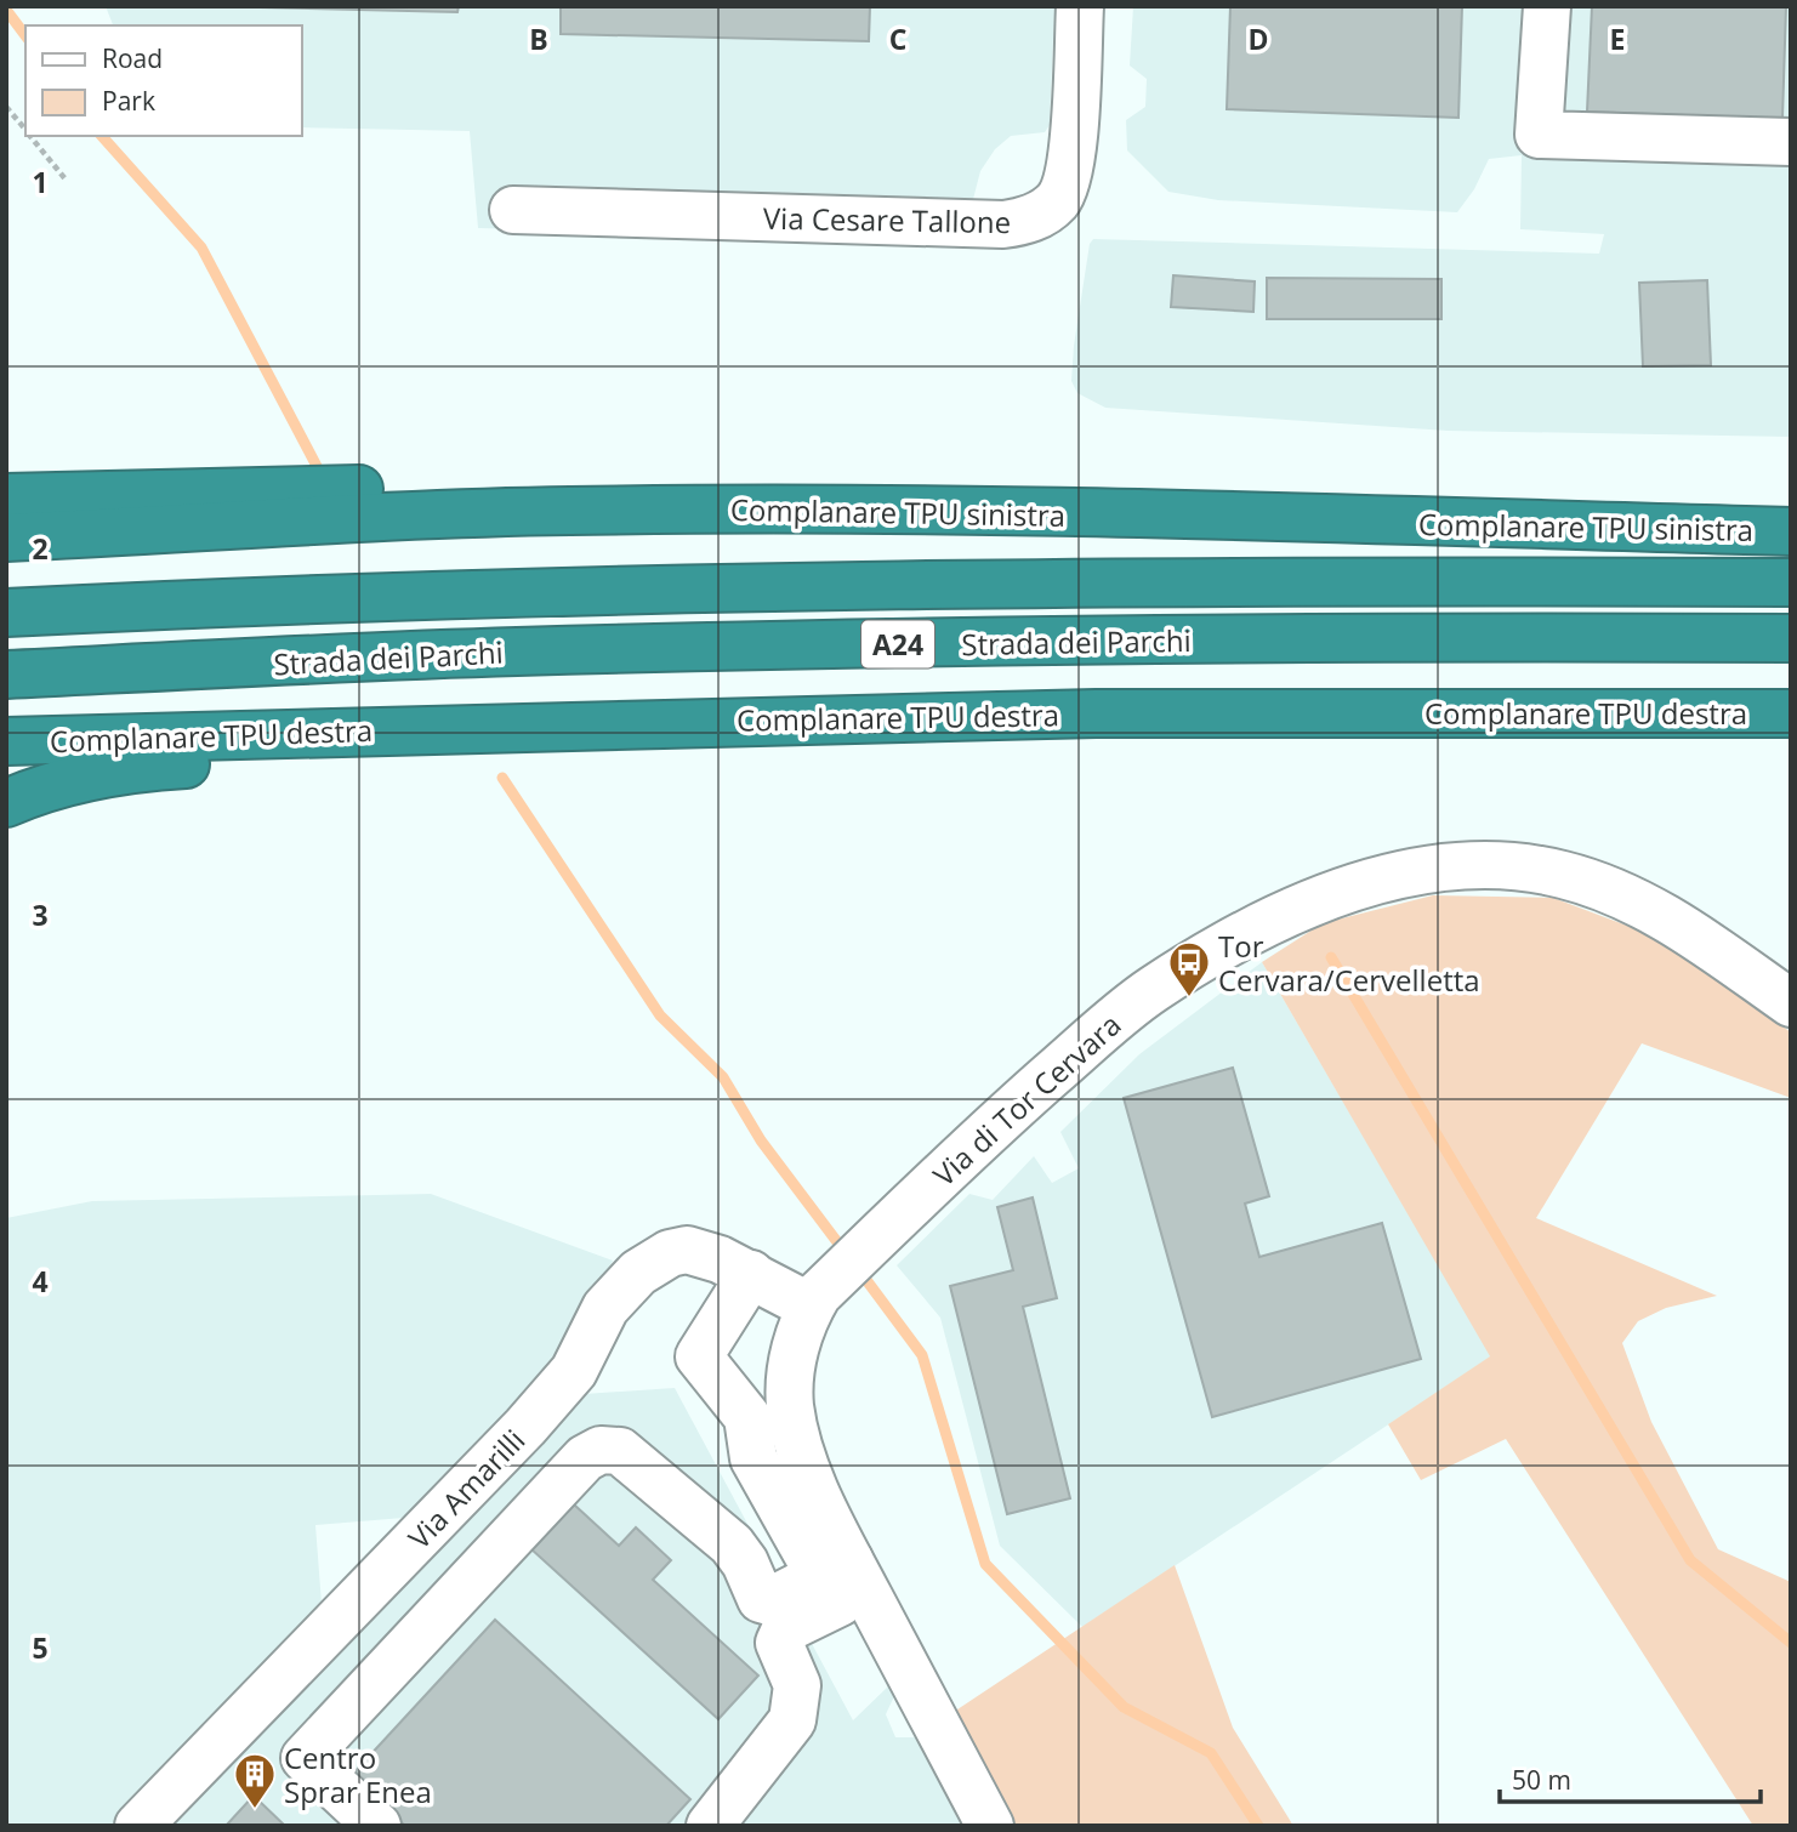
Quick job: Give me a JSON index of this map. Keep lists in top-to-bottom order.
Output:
{
  "streets": {
    "highway": [
      "Complanare TPU sinistra",
      "Strada dei Parchi",
      "A24",
      "Complanare TPU destra"
    ],
    "street": ["Via Cesare Tallone", "Via di Tor Cervara", "Via Amarilli"]
  },
  "crossings": [
    ["Via di Tor Cervara", "Via Amarilli"]
  ],
  "places": {
    "bus stop": ["Tor Cervara/Cervelletta"],
    "building": ["Centro Sprar Enea"]
  },
  "legend": ["Road", "Park"],
  "scale_bar": "50 m",
  "grid": {
    "columns": [
      "B",
      "C",
      "D",
      "E"
    ],
    "rows": [
      "1",
      "2",
      "3",
      "4",
      "5"
    ]
  }
}
